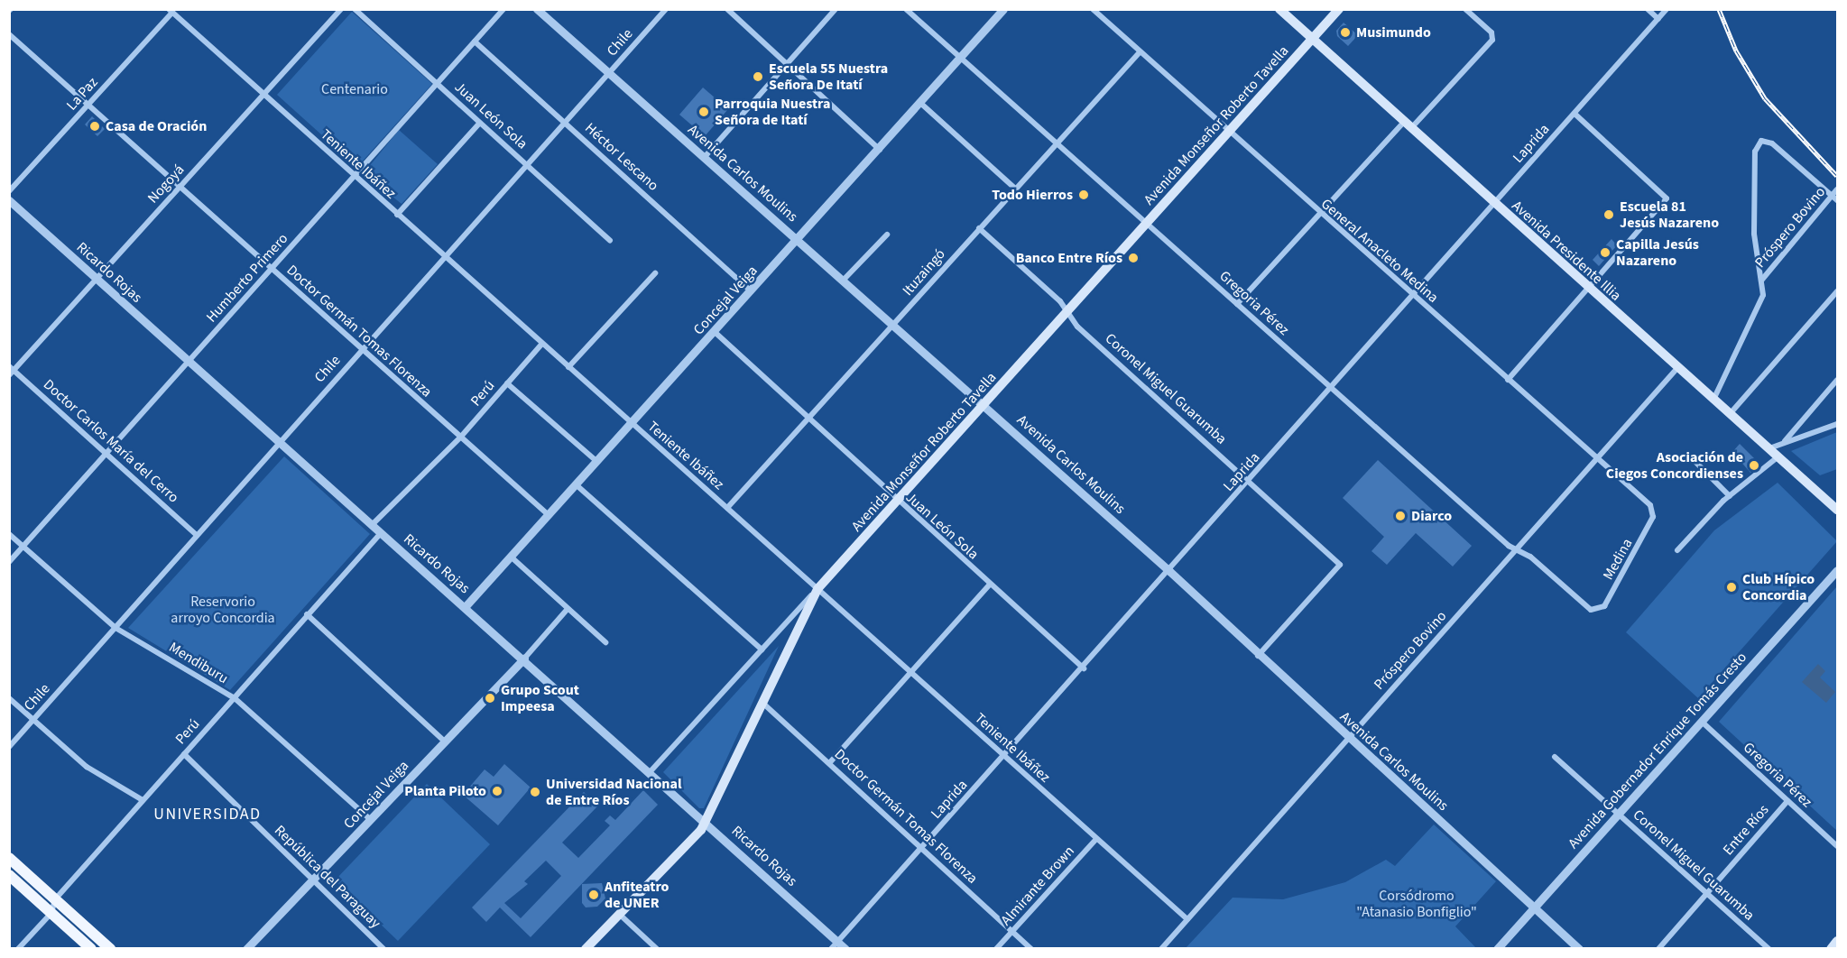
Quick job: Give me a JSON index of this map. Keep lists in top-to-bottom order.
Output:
{
  "streets": {
    "main road": ["Avenida Monseñor Roberto Tavella", "Avenida Presidente Illia"],
    "street": [
      "Chile",
      "La Paz",
      "Juan León Sola",
      "Laprida",
      "Héctor Lescano",
      "Teniente Ibáñez",
      "Avenida Carlos Moulins",
      "Nogoyá",
      "Próspero Bovino",
      "General Anacleto Medina",
      "Ricardo Rojas",
      "Ituzaingó",
      "Humberto Primero",
      "Concejal Veiga",
      "Gregoria Pérez",
      "Doctor Germán Tomas Florenza",
      "Coronel Miguel Guarumba",
      "Perú",
      "Doctor Carlos María del Cerro",
      "Medina",
      "Mendiburu",
      "Avenida Gobernador Enrique Tomás Cresto",
      "Entre Ríos",
      "República del Paraguay",
      "Almirante Brown"
    ]
  },
  "crossings": [
    ["Chile", "Juan León Sola"],
    ["Chile", "Héctor Lescano"],
    ["Chile", "Teniente Ibáñez"],
    ["Chile", "Avenida Carlos Moulins"],
    ["Chile", "Ricardo Rojas"],
    ["Chile", "Doctor Germán Tomas Florenza"],
    ["Chile", "Doctor Carlos María del Cerro"],
    ["Chile", "Mendiburu"],
    ["La Paz", "Teniente Ibáñez"],
    ["La Paz", "Doctor Germán Tomas Florenza"],
    ["Juan León Sola", "Avenida Monseñor Roberto Tavella"],
    ["Juan León Sola", "Laprida"],
    ["Juan León Sola", "Ituzaingó"],
    ["Juan León Sola", "Humberto Primero"],
    ["Juan León Sola", "Concejal Veiga"],
    ["Avenida Monseñor Roberto Tavella", "Teniente Ibáñez"],
    ["Avenida Monseñor Roberto Tavella", "Avenida Carlos Moulins"],
    ["Avenida Monseñor Roberto Tavella", "General Anacleto Medina"],
    ["Avenida Monseñor Roberto Tavella", "Avenida Presidente Illia"],
    ["Avenida Monseñor Roberto Tavella", "Ricardo Rojas"],
    ["Avenida Monseñor Roberto Tavella", "Gregoria Pérez"],
    ["Avenida Monseñor Roberto Tavella", "Doctor Germán Tomas Florenza"],
    ["Avenida Monseñor Roberto Tavella", "Coronel Miguel Guarumba"],
    ["Laprida", "Teniente Ibáñez"],
    ["Laprida", "Avenida Carlos Moulins"],
    ["Laprida", "General Anacleto Medina"],
    ["Laprida", "Avenida Presidente Illia"],
    ["Laprida", "Ricardo Rojas"],
    ["Laprida", "Gregoria Pérez"],
    ["Laprida", "Doctor Germán Tomas Florenza"],
    ["Laprida", "Coronel Miguel Guarumba"],
    ["Héctor Lescano", "Humberto Primero"],
    ["Héctor Lescano", "Concejal Veiga"],
    ["Teniente Ibáñez", "Nogoyá"],
    ["Teniente Ibáñez", "Próspero Bovino"],
    ["Teniente Ibáñez", "Ituzaingó"],
    ["Teniente Ibáñez", "Humberto Primero"],
    ["Teniente Ibáñez", "Concejal Veiga"],
    ["Teniente Ibáñez", "Perú"],
    ["Teniente Ibáñez", "Almirante Brown"],
    ["Avenida Carlos Moulins", "Próspero Bovino"],
    ["Avenida Carlos Moulins", "Ituzaingó"],
    ["Avenida Carlos Moulins", "Concejal Veiga"],
    ["Avenida Carlos Moulins", "Coronel Miguel Guarumba"],
    ["Avenida Carlos Moulins", "Avenida Gobernador Enrique Tomás Cresto"],
    ["Nogoyá", "Ricardo Rojas"],
    ["Nogoyá", "Doctor Germán Tomas Florenza"],
    ["Nogoyá", "Doctor Carlos María del Cerro"],
    ["Próspero Bovino", "General Anacleto Medina"],
    ["Próspero Bovino", "Avenida Presidente Illia"],
    ["Próspero Bovino", "Gregoria Pérez"],
    ["General Anacleto Medina", "Ituzaingó"],
    ["General Anacleto Medina", "Medina"],
    ["Ricardo Rojas", "Humberto Primero"],
    ["Ricardo Rojas", "Concejal Veiga"],
    ["Ricardo Rojas", "Perú"],
    ["Ituzaingó", "Gregoria Pérez"],
    ["Ituzaingó", "Coronel Miguel Guarumba"],
    ["Humberto Primero", "Doctor Germán Tomas Florenza"],
    ["Humberto Primero", "Doctor Carlos María del Cerro"],
    ["Humberto Primero", "Mendiburu"],
    ["Concejal Veiga", "Gregoria Pérez"],
    ["Concejal Veiga", "Doctor Germán Tomas Florenza"],
    ["Concejal Veiga", "Mendiburu"],
    ["Concejal Veiga", "República del Paraguay"],
    ["Gregoria Pérez", "Medina"],
    ["Gregoria Pérez", "Avenida Gobernador Enrique Tomás Cresto"],
    ["Gregoria Pérez", "Entre Ríos"],
    ["Doctor Germán Tomas Florenza", "Perú"],
    ["Doctor Germán Tomas Florenza", "Almirante Brown"],
    ["Coronel Miguel Guarumba", "Avenida Gobernador Enrique Tomás Cresto"],
    ["Coronel Miguel Guarumba", "Entre Ríos"],
    ["Perú", "Mendiburu"],
    ["Perú", "República del Paraguay"]
  ],
  "districts": ["UNIVERSIDAD"],
  "parks": ["Centenario", "Reservorio arroyo Concordia", "Corsódromo \"Atanasio Bonfiglio\""],
  "places": [
    "Musimundo",
    "Escuela 55 Nuestra Señora De Itatí",
    "Parroquia Nuestra Señora de Itatí",
    "Casa de Oración",
    "Todo Hierros",
    "Escuela 81 Jesús Nazareno",
    "Capilla Jesús Nazareno",
    "Banco Entre Ríos",
    "Asociación de Ciegos Concordienses",
    "Diarco",
    "Club Hípico Concordia",
    "Grupo Scout Impeesa",
    "Planta Piloto",
    "Universidad Nacional de Entre Ríos",
    "Anfiteatro de UNER"
  ]
}
